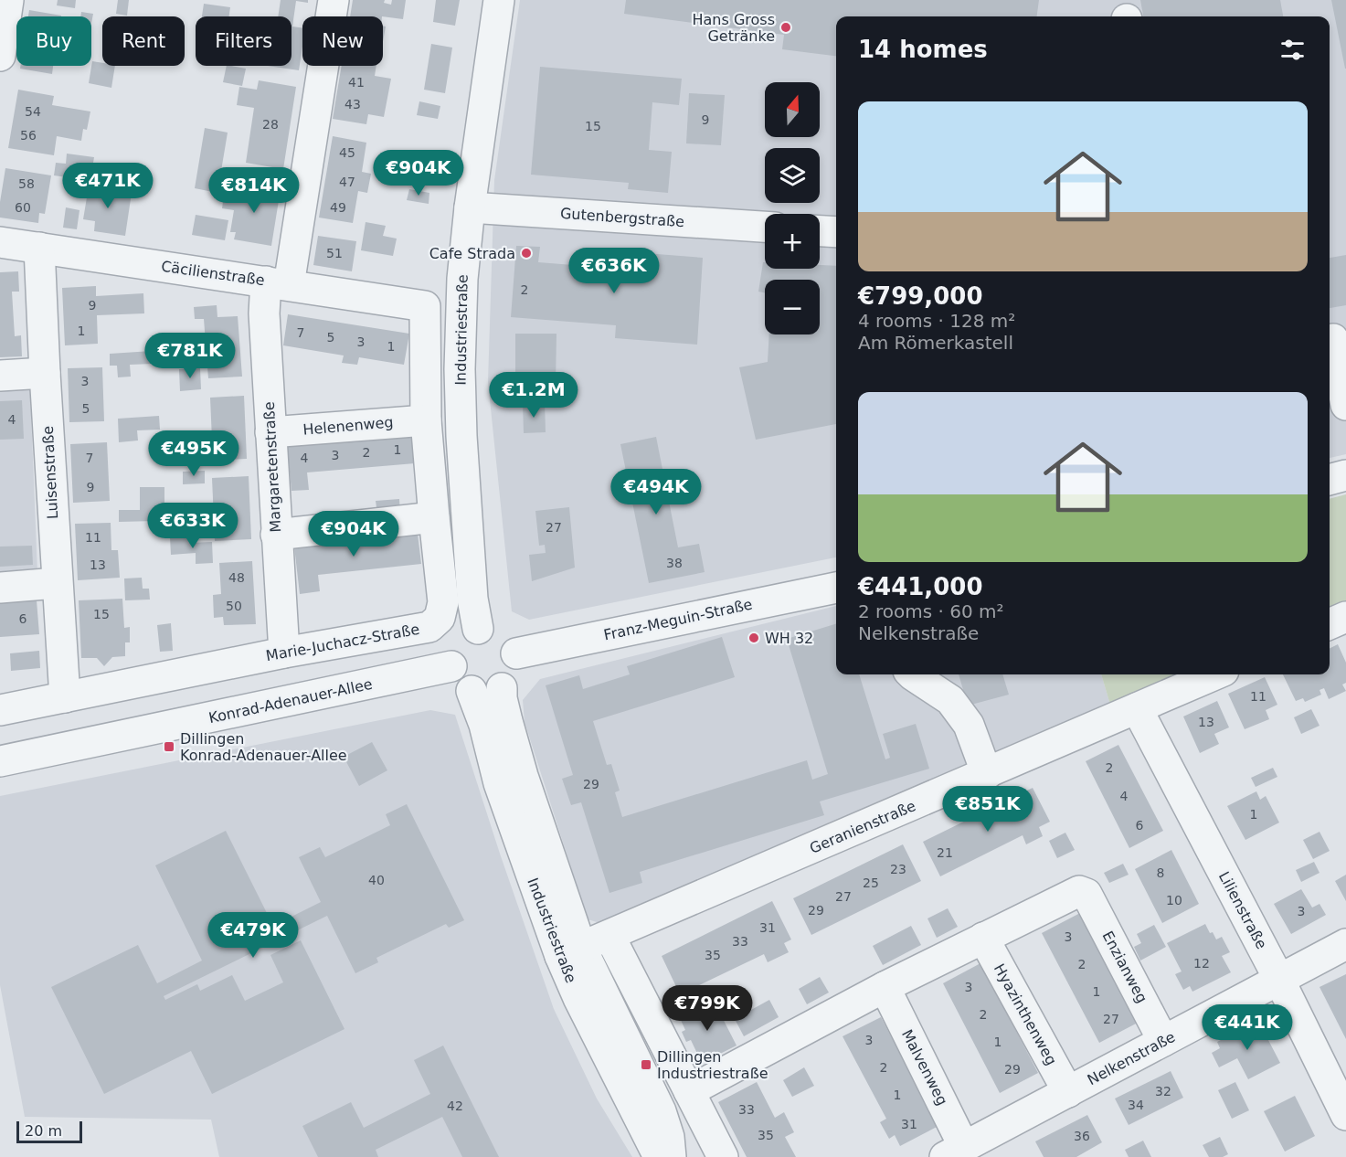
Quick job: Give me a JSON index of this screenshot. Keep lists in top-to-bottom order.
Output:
{
  "streets": {
    "street": [
      "Gutenbergstraße",
      "Cäcilienstraße",
      "Industriestraße",
      "Helenenweg",
      "Margaretenstraße",
      "Luisenstraße",
      "Franz-Meguin-Straße",
      "Marie-Juchacz-Straße",
      "Konrad-Adenauer-Allee",
      "Geranienstraße",
      "Lilienstraße",
      "Enzianweg",
      "Hyazinthenweg",
      "Nelkenstraße",
      "Malvenweg"
    ]
  },
  "crossings": [
    ["Gutenbergstraße", "Industriestraße"],
    ["Cäcilienstraße", "Margaretenstraße"],
    ["Cäcilienstraße", "Luisenstraße"],
    ["Cäcilienstraße", "Marie-Juchacz-Straße"],
    ["Industriestraße", "Franz-Meguin-Straße"],
    ["Industriestraße", "Konrad-Adenauer-Allee"],
    ["Industriestraße", "Geranienstraße"],
    ["Helenenweg", "Margaretenstraße"],
    ["Helenenweg", "Marie-Juchacz-Straße"],
    ["Margaretenstraße", "Marie-Juchacz-Straße"],
    ["Luisenstraße", "Marie-Juchacz-Straße"],
    ["Franz-Meguin-Straße", "Konrad-Adenauer-Allee"],
    ["Geranienstraße", "Lilienstraße"],
    ["Lilienstraße", "Nelkenstraße"],
    ["Enzianweg", "Hyazinthenweg"],
    ["Enzianweg", "Nelkenstraße"],
    ["Hyazinthenweg", "Nelkenstraße"],
    ["Nelkenstraße", "Malvenweg"]
  ],
  "places": {
    "other": ["Hans Gross Getränke", "Cafe Strada", "WH 32"],
    "transit": ["Dillingen Konrad-Adenauer-Allee", "Dillingen Industriestraße"]
  },
  "house_numbers": [
    "41",
    "43",
    "54",
    "9",
    "28",
    "15",
    "56",
    "45",
    "47",
    "58",
    "60",
    "49",
    "51",
    "2",
    "9",
    "1",
    "7",
    "5",
    "3",
    "1",
    "3",
    "5",
    "4",
    "1",
    "2",
    "3",
    "7",
    "4",
    "9",
    "27",
    "11",
    "38",
    "13",
    "48",
    "50",
    "15",
    "6",
    "11",
    "13",
    "2",
    "29",
    "4",
    "1",
    "6",
    "21",
    "23",
    "8",
    "40",
    "25",
    "27",
    "10",
    "29",
    "3",
    "31",
    "3",
    "33",
    "35",
    "12",
    "2",
    "3",
    "1",
    "2",
    "27",
    "3",
    "1",
    "2",
    "29",
    "32",
    "1",
    "34",
    "42",
    "33",
    "31",
    "35",
    "36"
  ],
  "scale_bar": "20 m",
  "north": "top",
  "page": {
    "chip": [
      "Buy",
      "Rent",
      "Filters",
      "New"
    ],
    "heading": "14 homes",
    "map_buttons": ["+", "−"],
    "list": [
      {
        "name": "€799,000",
        "note": "4 rooms · 128 m² · Am Römerkastell"
      },
      {
        "name": "€441,000",
        "note": "2 rooms · 60 m² · Nelkenstraße"
      }
    ],
    "price": [
      "€904K",
      "€471K",
      "€814K",
      "€636K",
      "€781K",
      "€1.2M",
      "€495K",
      "€494K",
      "€633K",
      "€904K",
      "€851K",
      "€479K",
      "€799K",
      "€441K"
    ],
    "scale": "20 m"
  }
}
